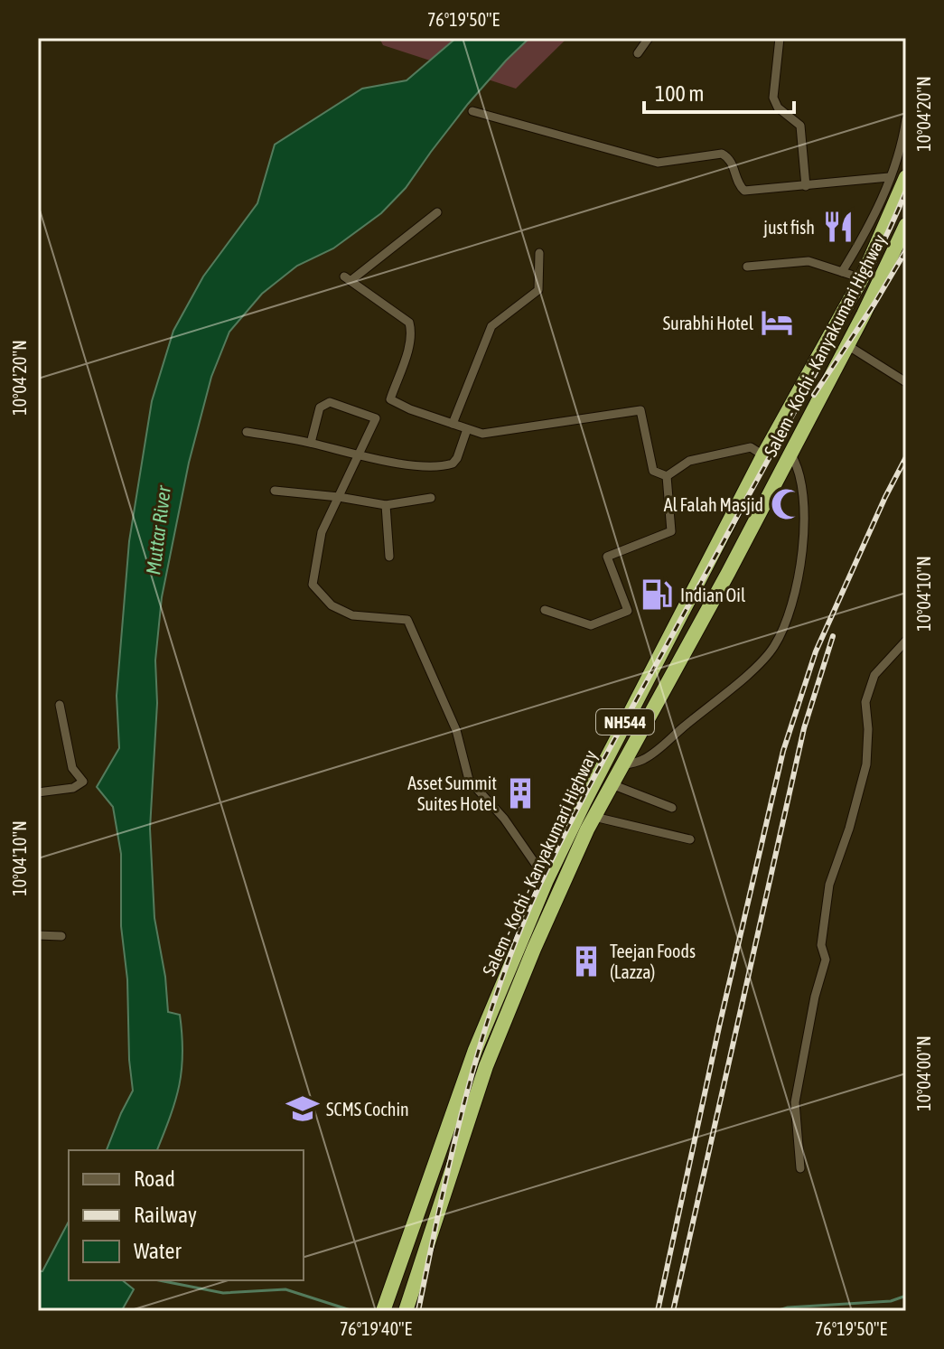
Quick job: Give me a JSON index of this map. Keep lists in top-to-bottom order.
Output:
{
  "streets": {
    "highway": ["Salem - Kochi - Kanyakumari Highway", "NH544"]
  },
  "water": ["Muttar River"],
  "places": {
    "restaurant": ["just fish"],
    "hotel": ["Surabhi Hotel"],
    "mosque": ["Al Falah Masjid"],
    "fuel station": ["Indian Oil"],
    "building": ["Asset Summit Suites Hotel", "Teejan Foods (Lazza)"],
    "school or university": ["SCMS Cochin"]
  },
  "legend": ["Road", "Railway", "Water"],
  "scale_bar": "100 m",
  "coordinates": [
    "76°19'50\"E",
    "10°04'20\"N",
    "10°04'10\"N",
    "10°04'00\"N",
    "76°19'40\"E"
  ]
}
